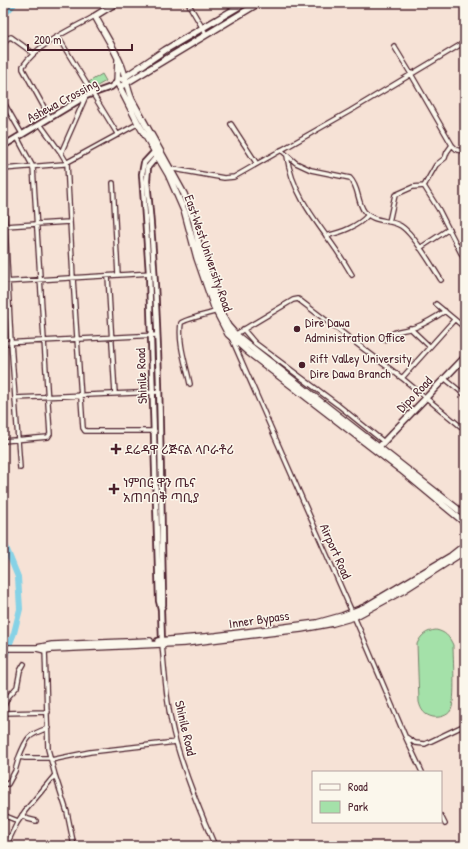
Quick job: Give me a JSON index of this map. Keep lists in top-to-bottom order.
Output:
{
  "streets": {
    "main road": ["East West University Road", "Dipo Road", "Inner Bypass"],
    "street": ["Ashewa Crossing", "Shinile Road", "Airport Road"]
  },
  "crossings": [
    ["Ashewa Crossing", "East West University Road"],
    ["East West University Road", "Shinile Road"],
    ["East West University Road", "Dipo Road"],
    ["East West University Road", "Airport Road"],
    ["Shinile Road", "Inner Bypass"],
    ["Airport Road", "Inner Bypass"]
  ],
  "places": {
    "other": ["Dire Dawa Administration Office", "Rift Valley University Dire Dawa Branch"],
    "health": ["ደሬዳዋ ሪጅናል ላቦራቶሪ", "ነምበር ዋን ጤና አጠባበቅ ጣቢያ"]
  },
  "legend": ["Road", "Park"],
  "scale_bar": "200 m"
}
